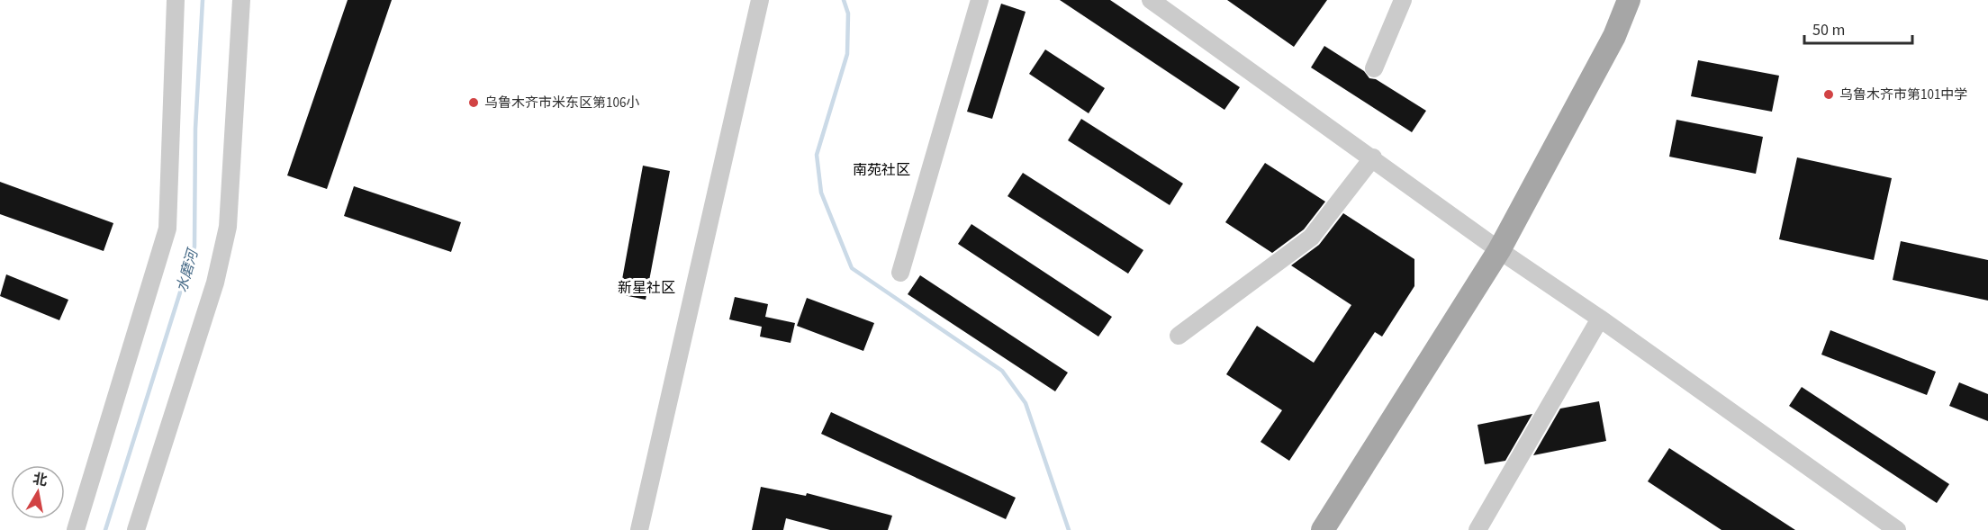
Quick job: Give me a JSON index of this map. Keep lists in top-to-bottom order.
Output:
{
  "districts": ["南苑社区", "新星社区"],
  "water": ["水磨河"],
  "places": ["乌鲁木齐市第101中学", "乌鲁木齐市米东区第106小"],
  "scale_bar": "50 m",
  "north": "top"
}
